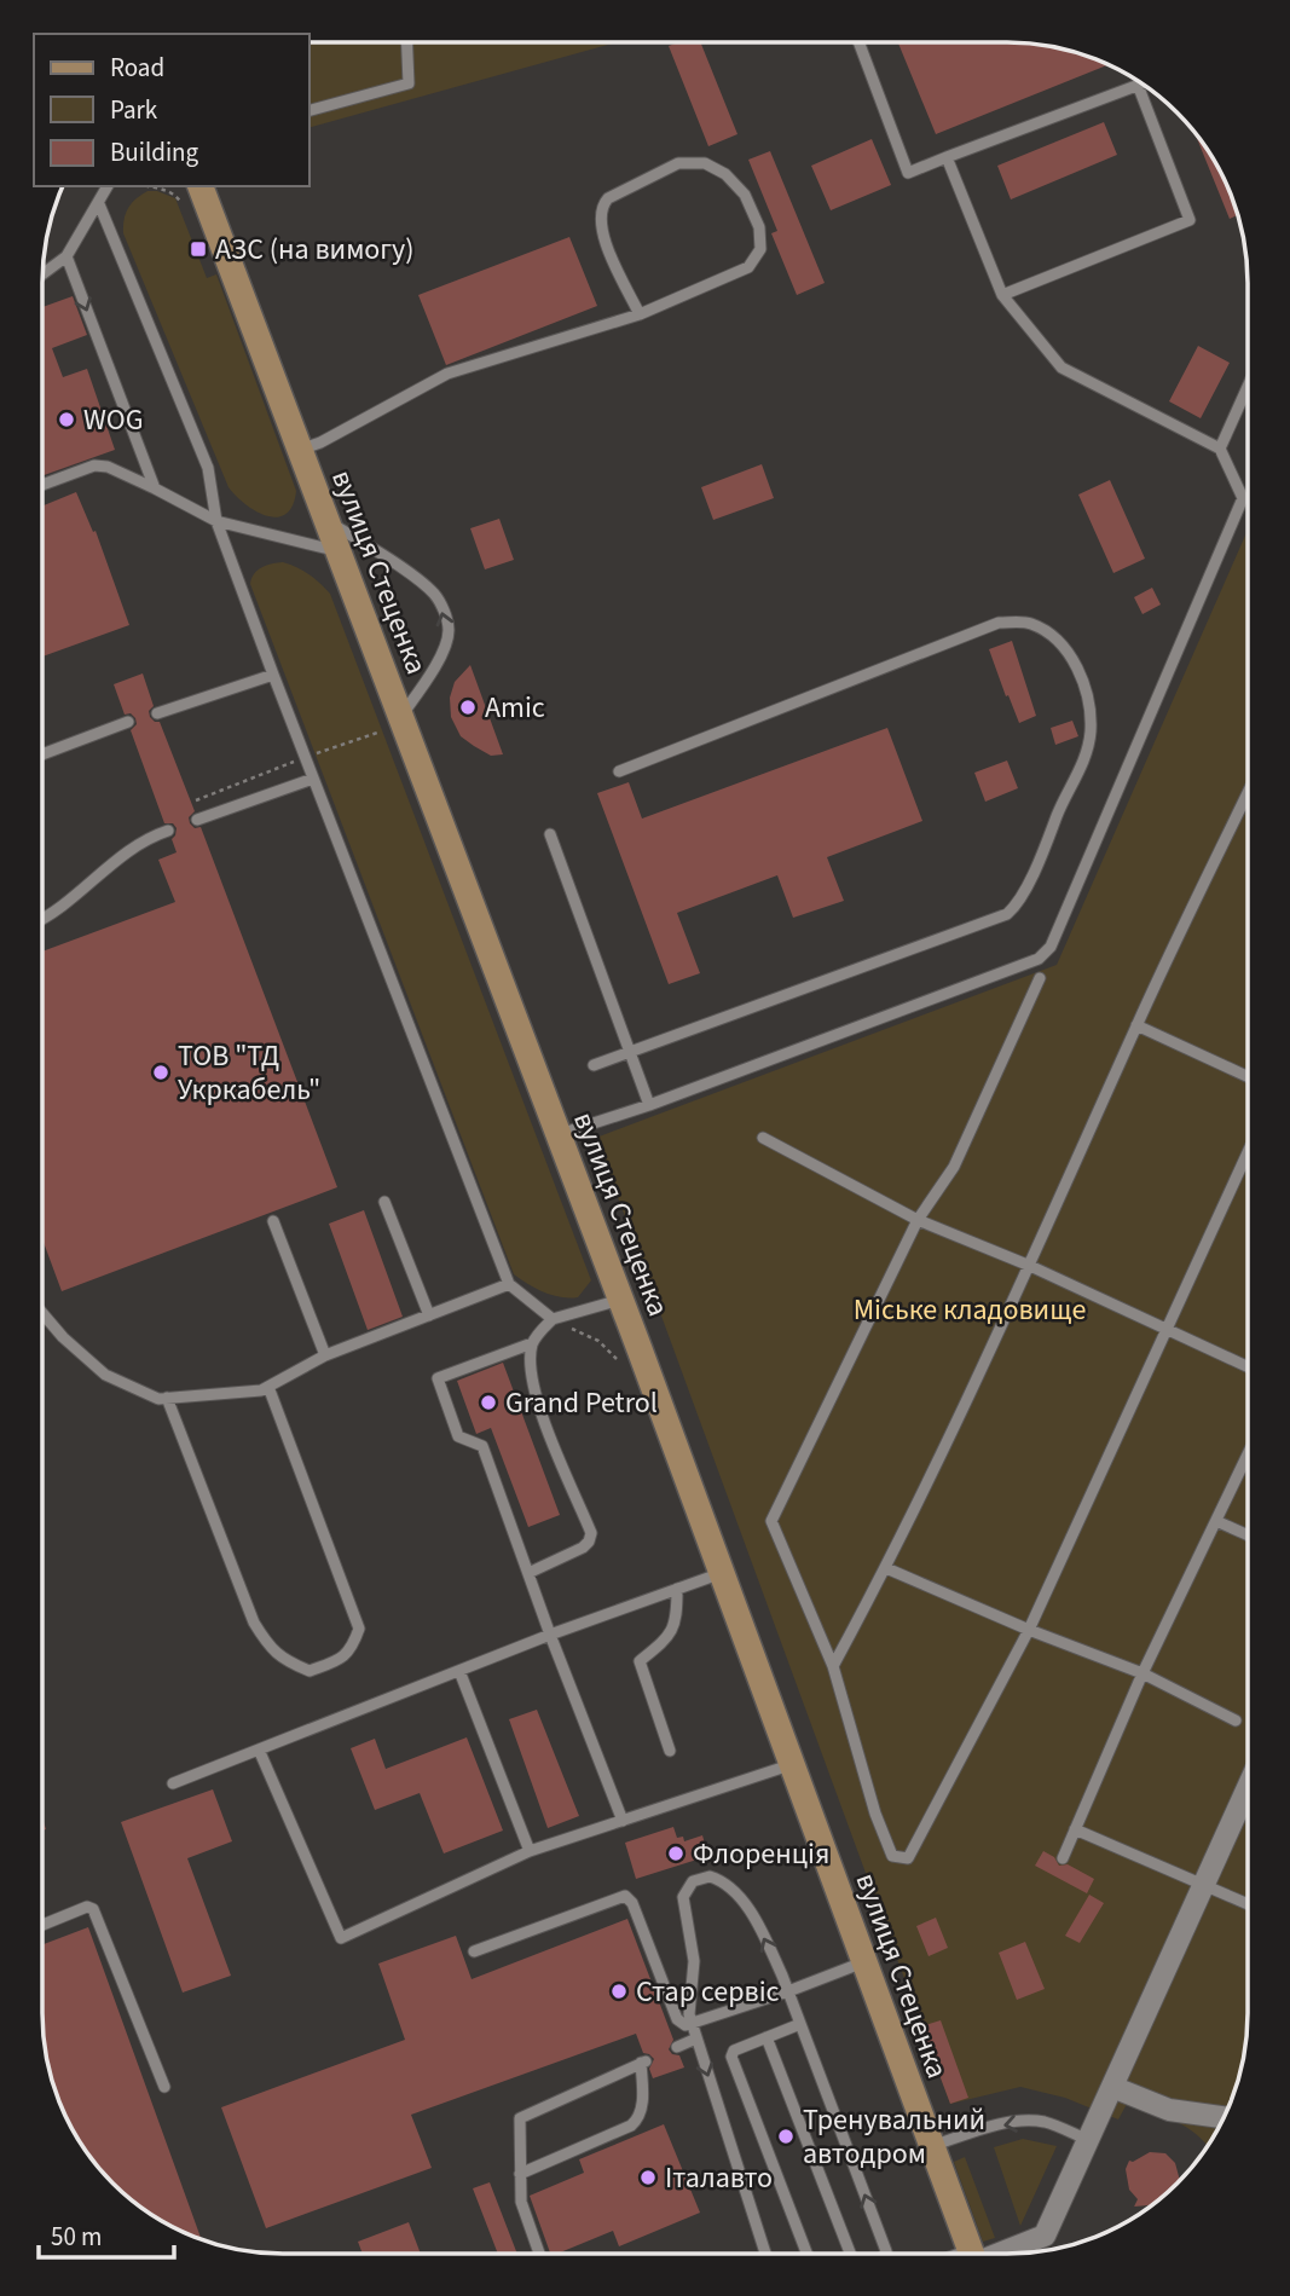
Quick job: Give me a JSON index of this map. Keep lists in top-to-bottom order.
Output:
{
  "streets": {
    "main road": ["вулиця Стеценка"]
  },
  "parks": ["Міське кладовище"],
  "places": {
    "transit": ["АЗС (на вимогу)"],
    "other": [
      "WOG",
      "Amic",
      "ТОВ \"ТД Укркабель\"",
      "Grand Petrol",
      "Флоренція",
      "Стар сервіс",
      "Тренувальний автодром",
      "Італавто"
    ]
  },
  "legend": ["Road", "Park", "Building"],
  "scale_bar": "50 m"
}
